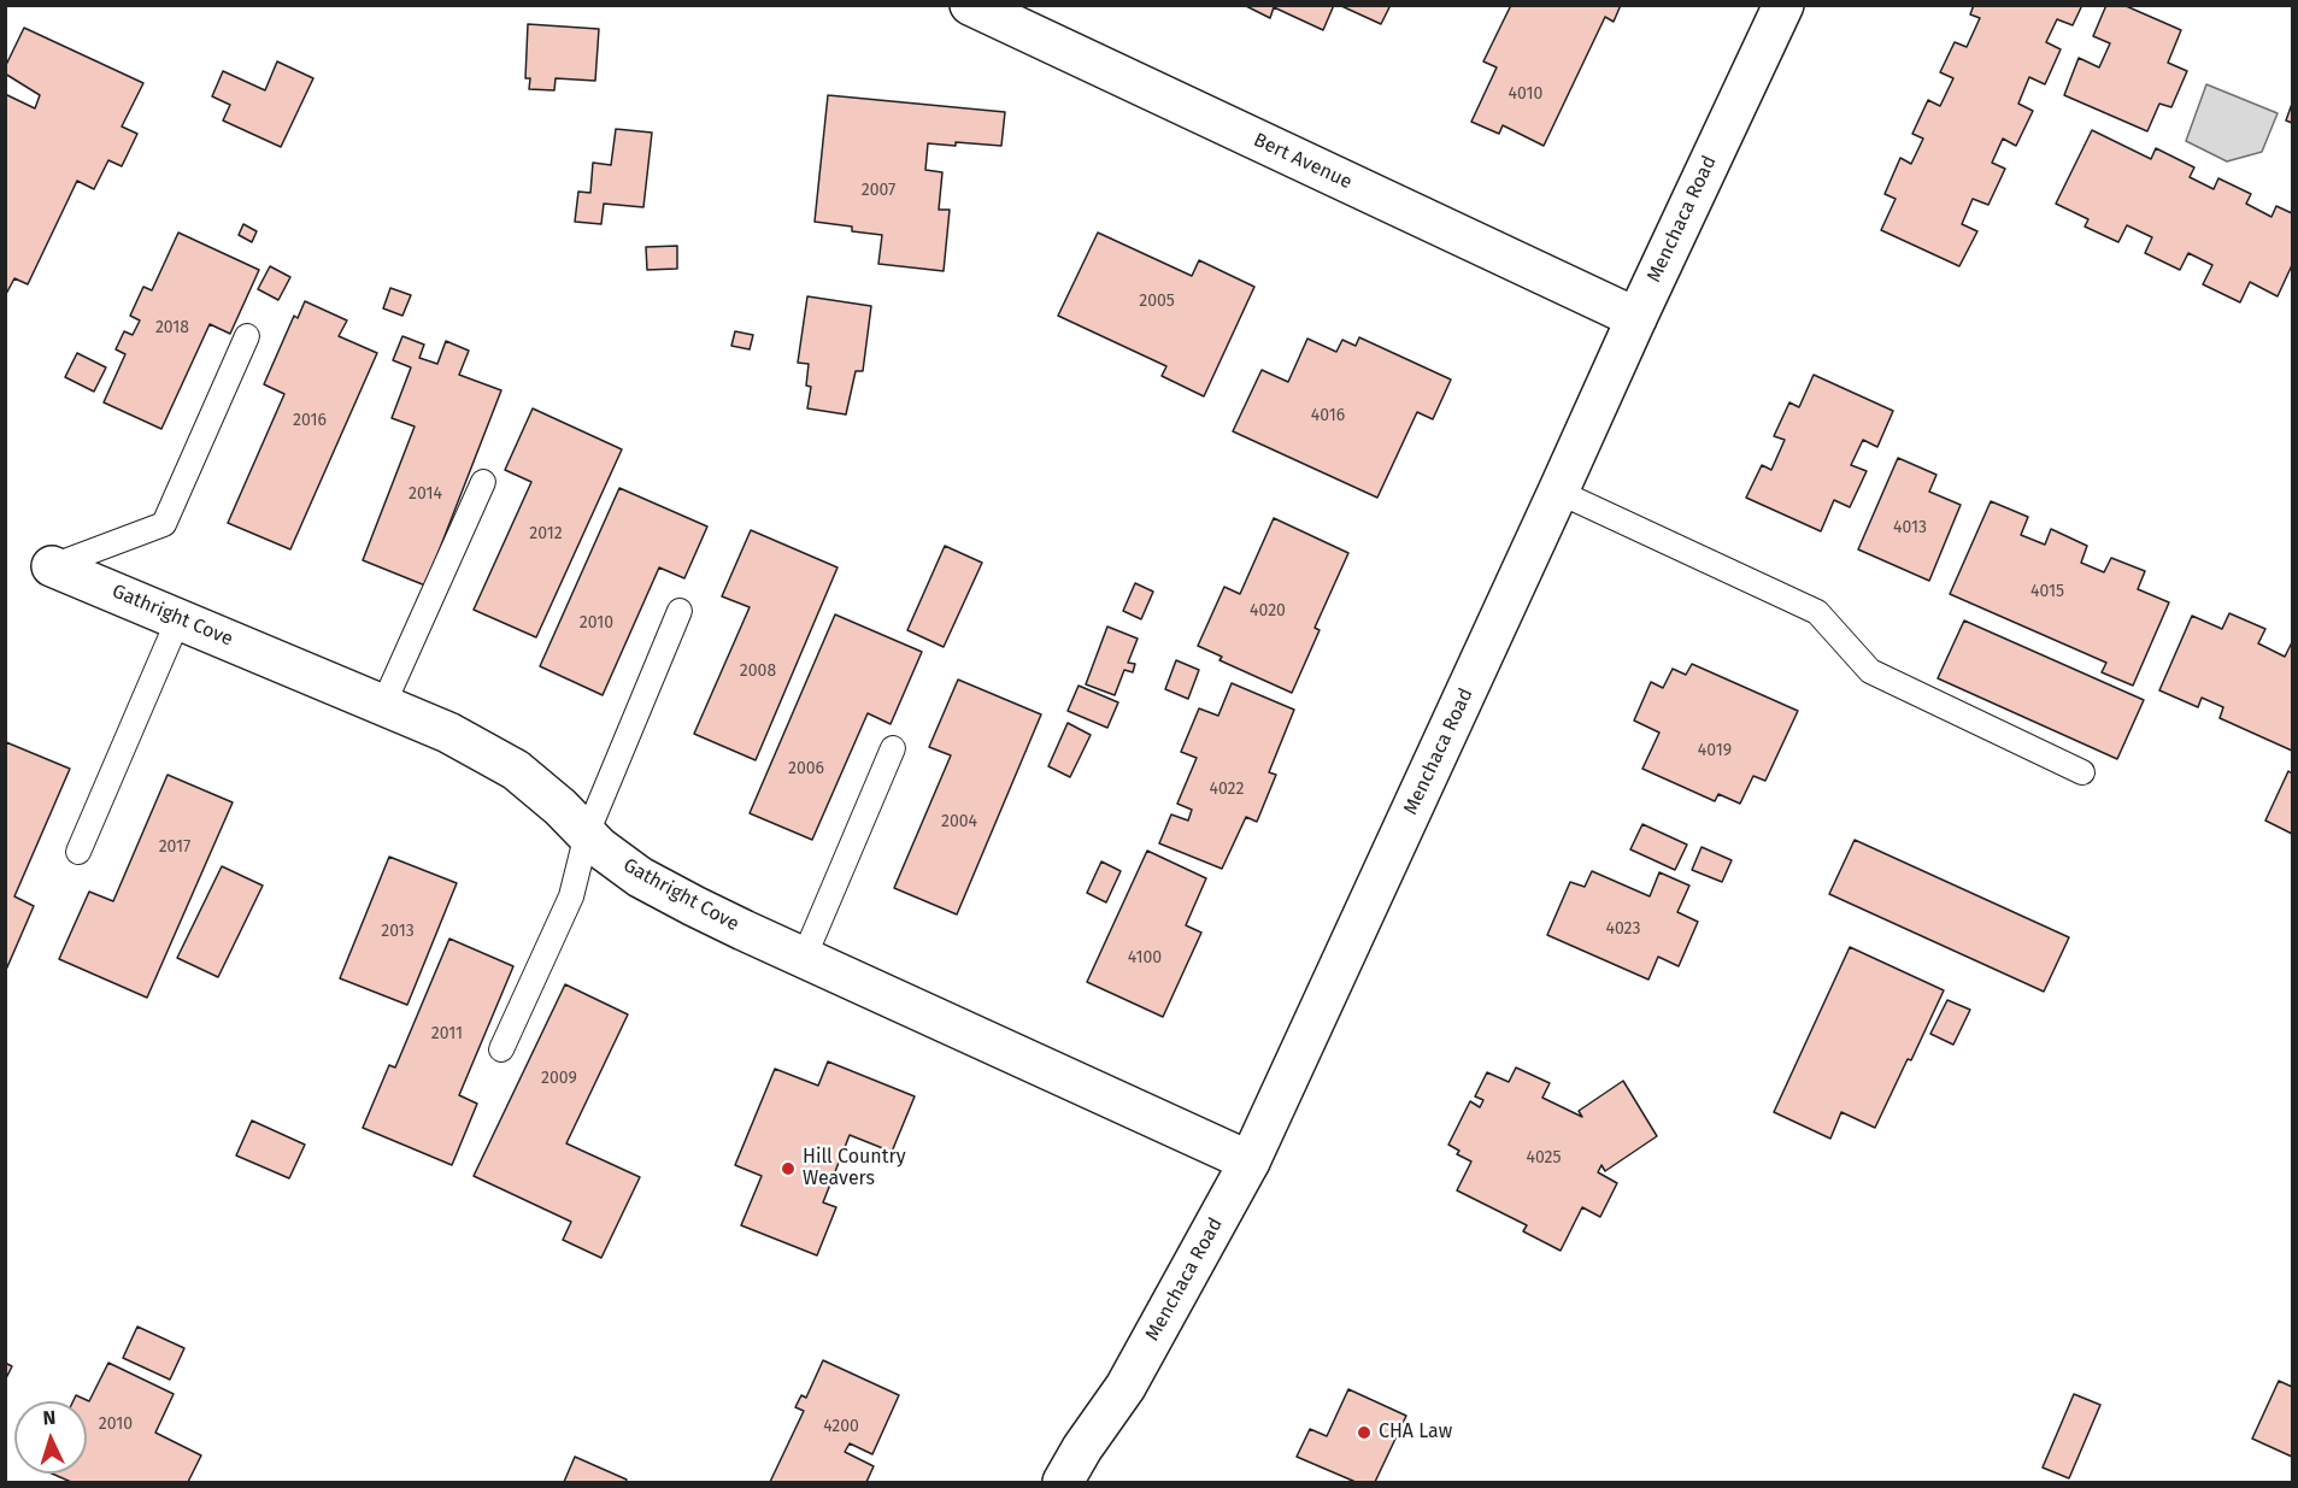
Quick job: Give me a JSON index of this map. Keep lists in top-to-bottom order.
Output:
{
  "streets": {
    "street": ["Bert Avenue", "Menchaca Road", "Gathright Cove"]
  },
  "crossings": [
    ["Bert Avenue", "Menchaca Road"],
    ["Menchaca Road", "Gathright Cove"]
  ],
  "places": ["Hill Country Weavers", "CHA Law"],
  "house_numbers": [
    "4010",
    "2007",
    "2005",
    "2018",
    "4016",
    "2016",
    "2014",
    "4013",
    "2012",
    "4015",
    "4020",
    "2010",
    "2008",
    "4019",
    "2006",
    "4022",
    "2004",
    "2017",
    "4023",
    "2013",
    "4100",
    "2011",
    "2009",
    "4025",
    "2010",
    "4200"
  ],
  "north": "top"
}
